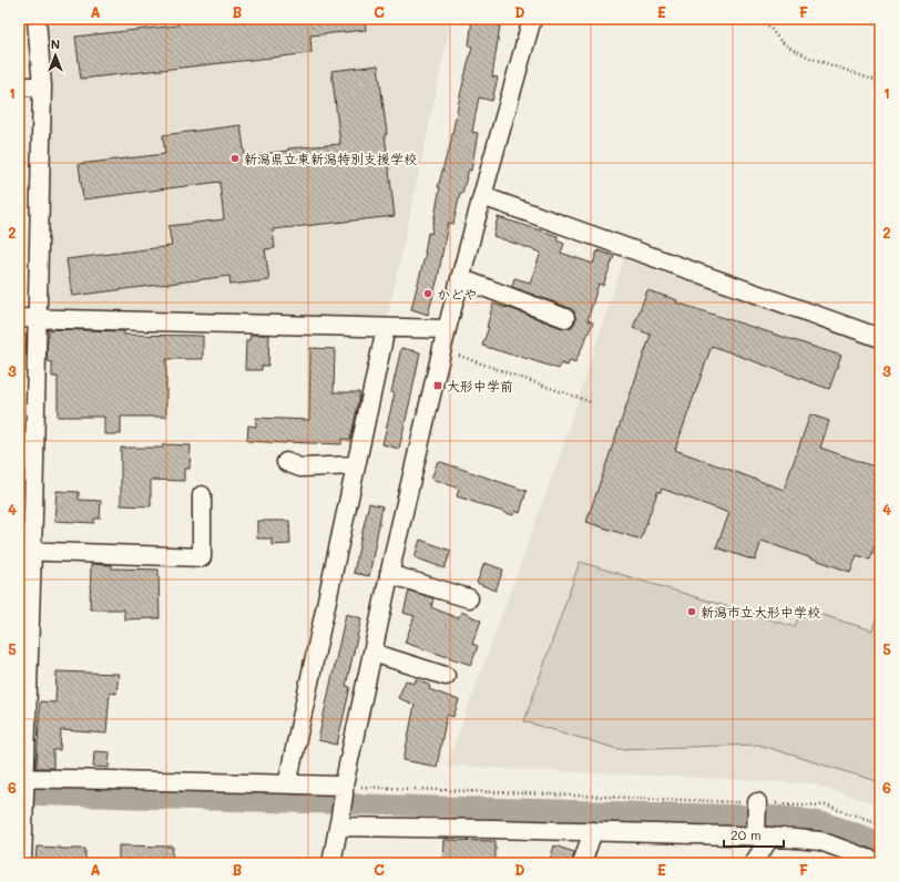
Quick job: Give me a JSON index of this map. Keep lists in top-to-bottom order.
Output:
{
  "places": {
    "other": ["新潟県立東新潟特別支援学校", "かどや", "新潟市立大形中学校"],
    "transit": ["大形中学前"]
  },
  "scale_bar": "20 m",
  "north": "top",
  "grid": {
    "columns": [
      "A",
      "B",
      "C",
      "D",
      "E",
      "F"
    ],
    "rows": [
      "1",
      "2",
      "3",
      "4",
      "5",
      "6"
    ]
  }
}
